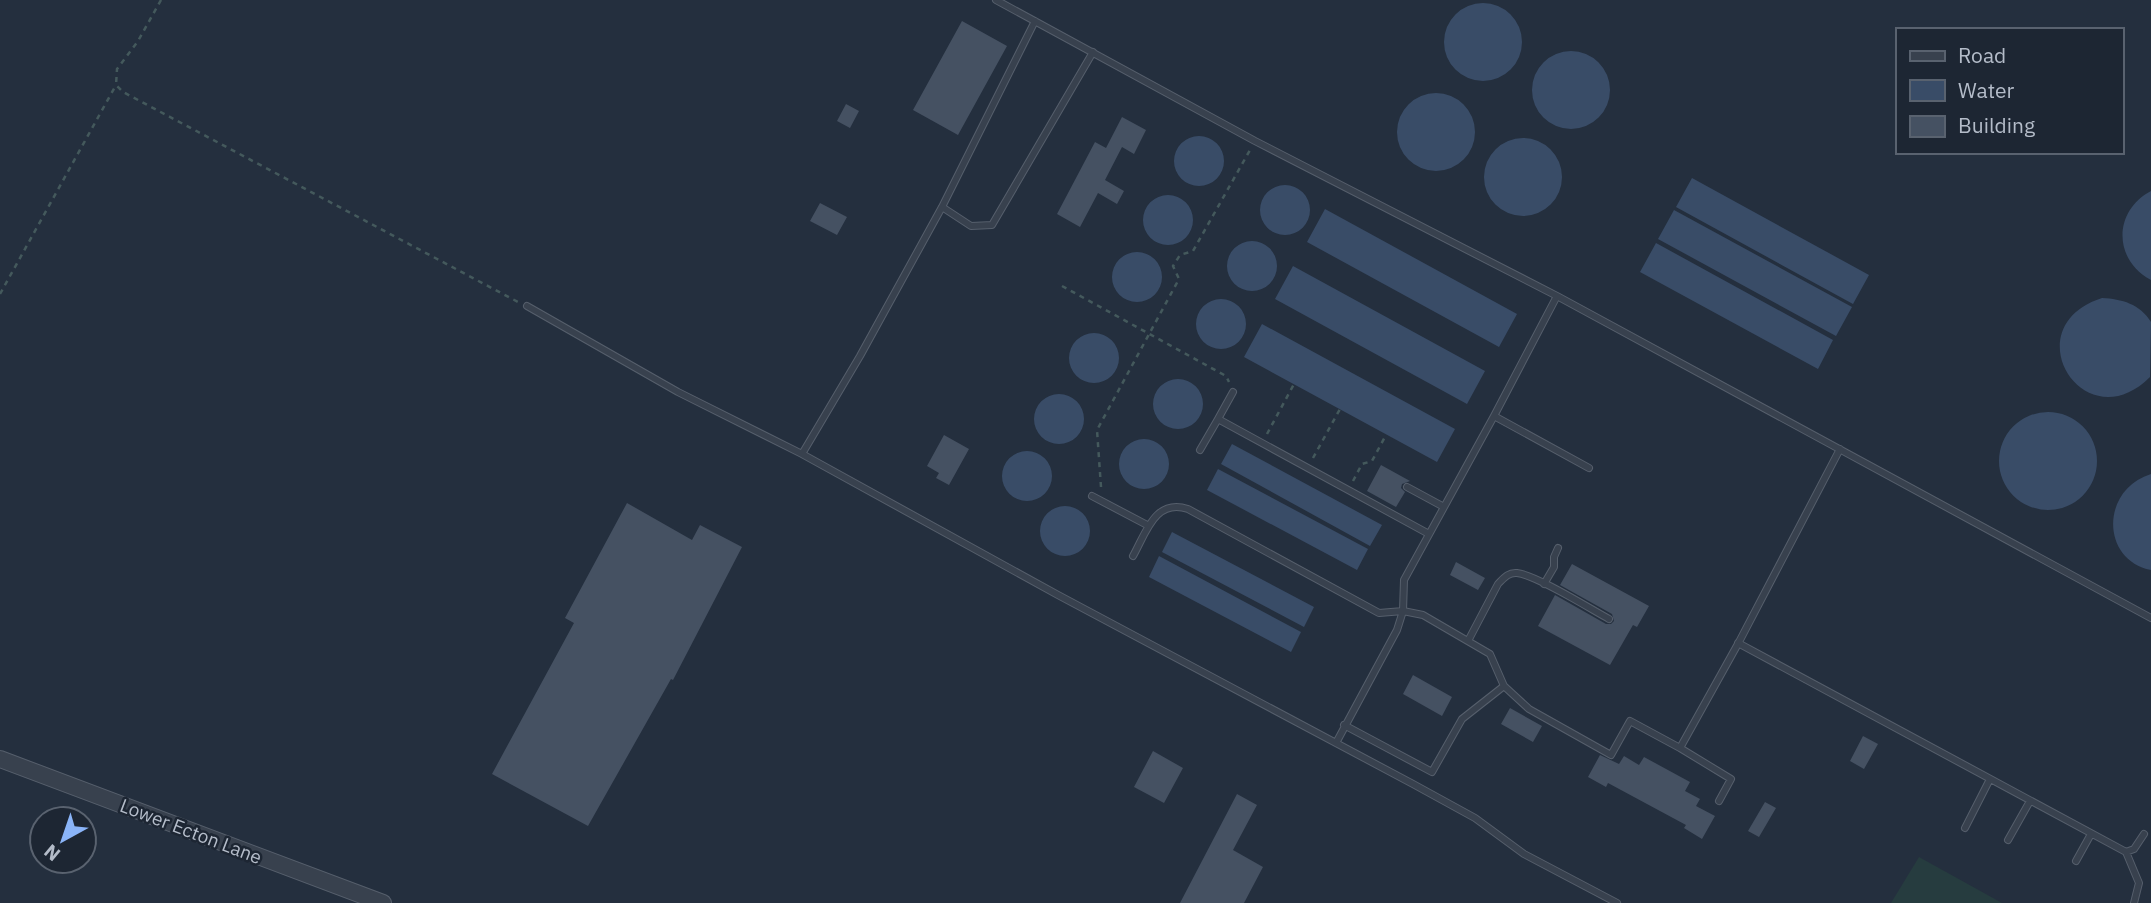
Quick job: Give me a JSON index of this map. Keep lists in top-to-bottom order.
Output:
{
  "streets": {
    "street": ["Lower Ecton Lane"]
  },
  "legend": ["Road", "Water", "Building"],
  "north": "bottom left"
}
